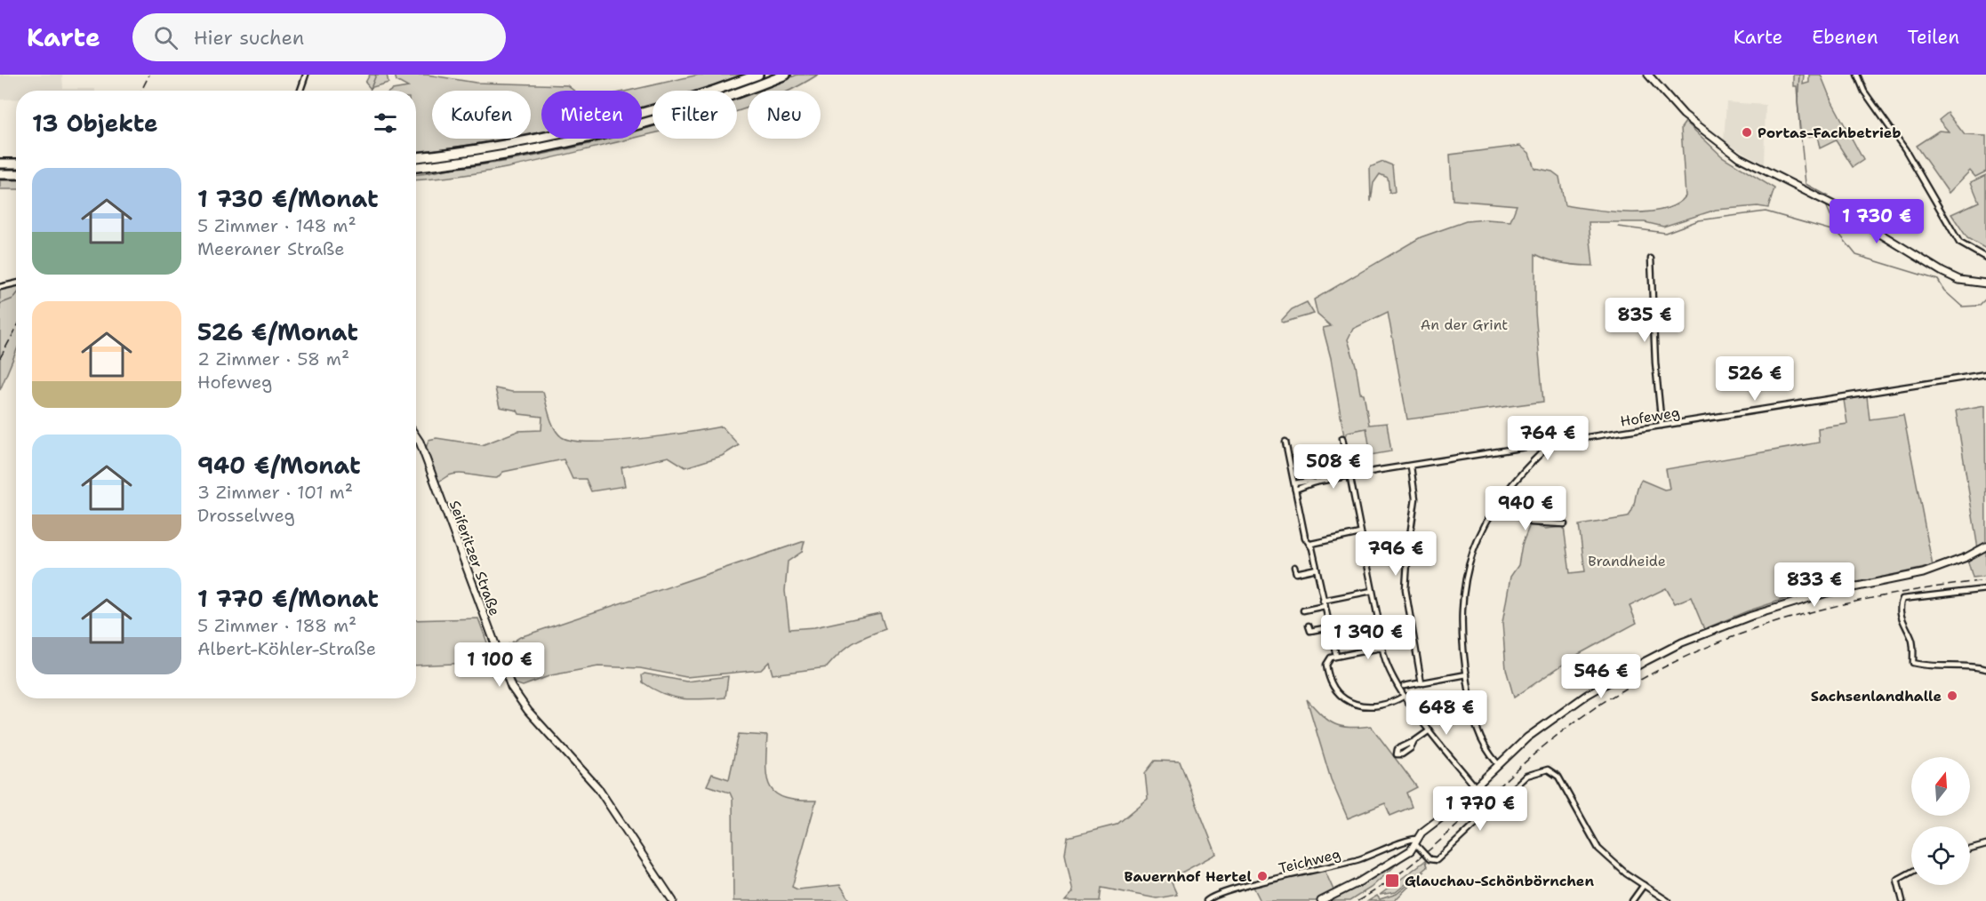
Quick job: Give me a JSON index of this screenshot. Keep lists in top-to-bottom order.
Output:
{
  "streets": {
    "street": ["Hofeweg", "Seiferitzer Straße", "Teichweg"]
  },
  "parks": ["An der Grint", "Brandheide"],
  "places": {
    "other": ["Portas-Fachbetrieb", "Sachsenlandhalle", "Bauernhof Hertel"],
    "transit": ["Glauchau-Schönbörnchen"]
  },
  "north": "top",
  "page": {
    "header": "Karte",
    "search": "Hier suchen",
    "nav": ["Karte", "Ebenen", "Teilen"],
    "chip": [
      "Kaufen",
      "Mieten",
      "Filter",
      "Neu"
    ],
    "heading": "13 Objekte",
    "list": [
      {
        "name": "1 730 €/Monat",
        "note": "5 Zimmer · 148 m² · Meeraner Straße"
      },
      {
        "name": "526 €/Monat",
        "note": "2 Zimmer · 58 m² · Hofeweg"
      },
      {
        "name": "940 €/Monat",
        "note": "3 Zimmer · 101 m² · Drosselweg"
      },
      {
        "name": "1 770 €/Monat",
        "note": "5 Zimmer · 188 m² · Albert-Köhler-Straße"
      }
    ],
    "price": [
      "1 730 €",
      "835 €",
      "526 €",
      "764 €",
      "508 €",
      "940 €",
      "796 €",
      "833 €",
      "1 390 €",
      "1 100 €",
      "546 €",
      "648 €",
      "1 770 €"
    ]
  }
}
